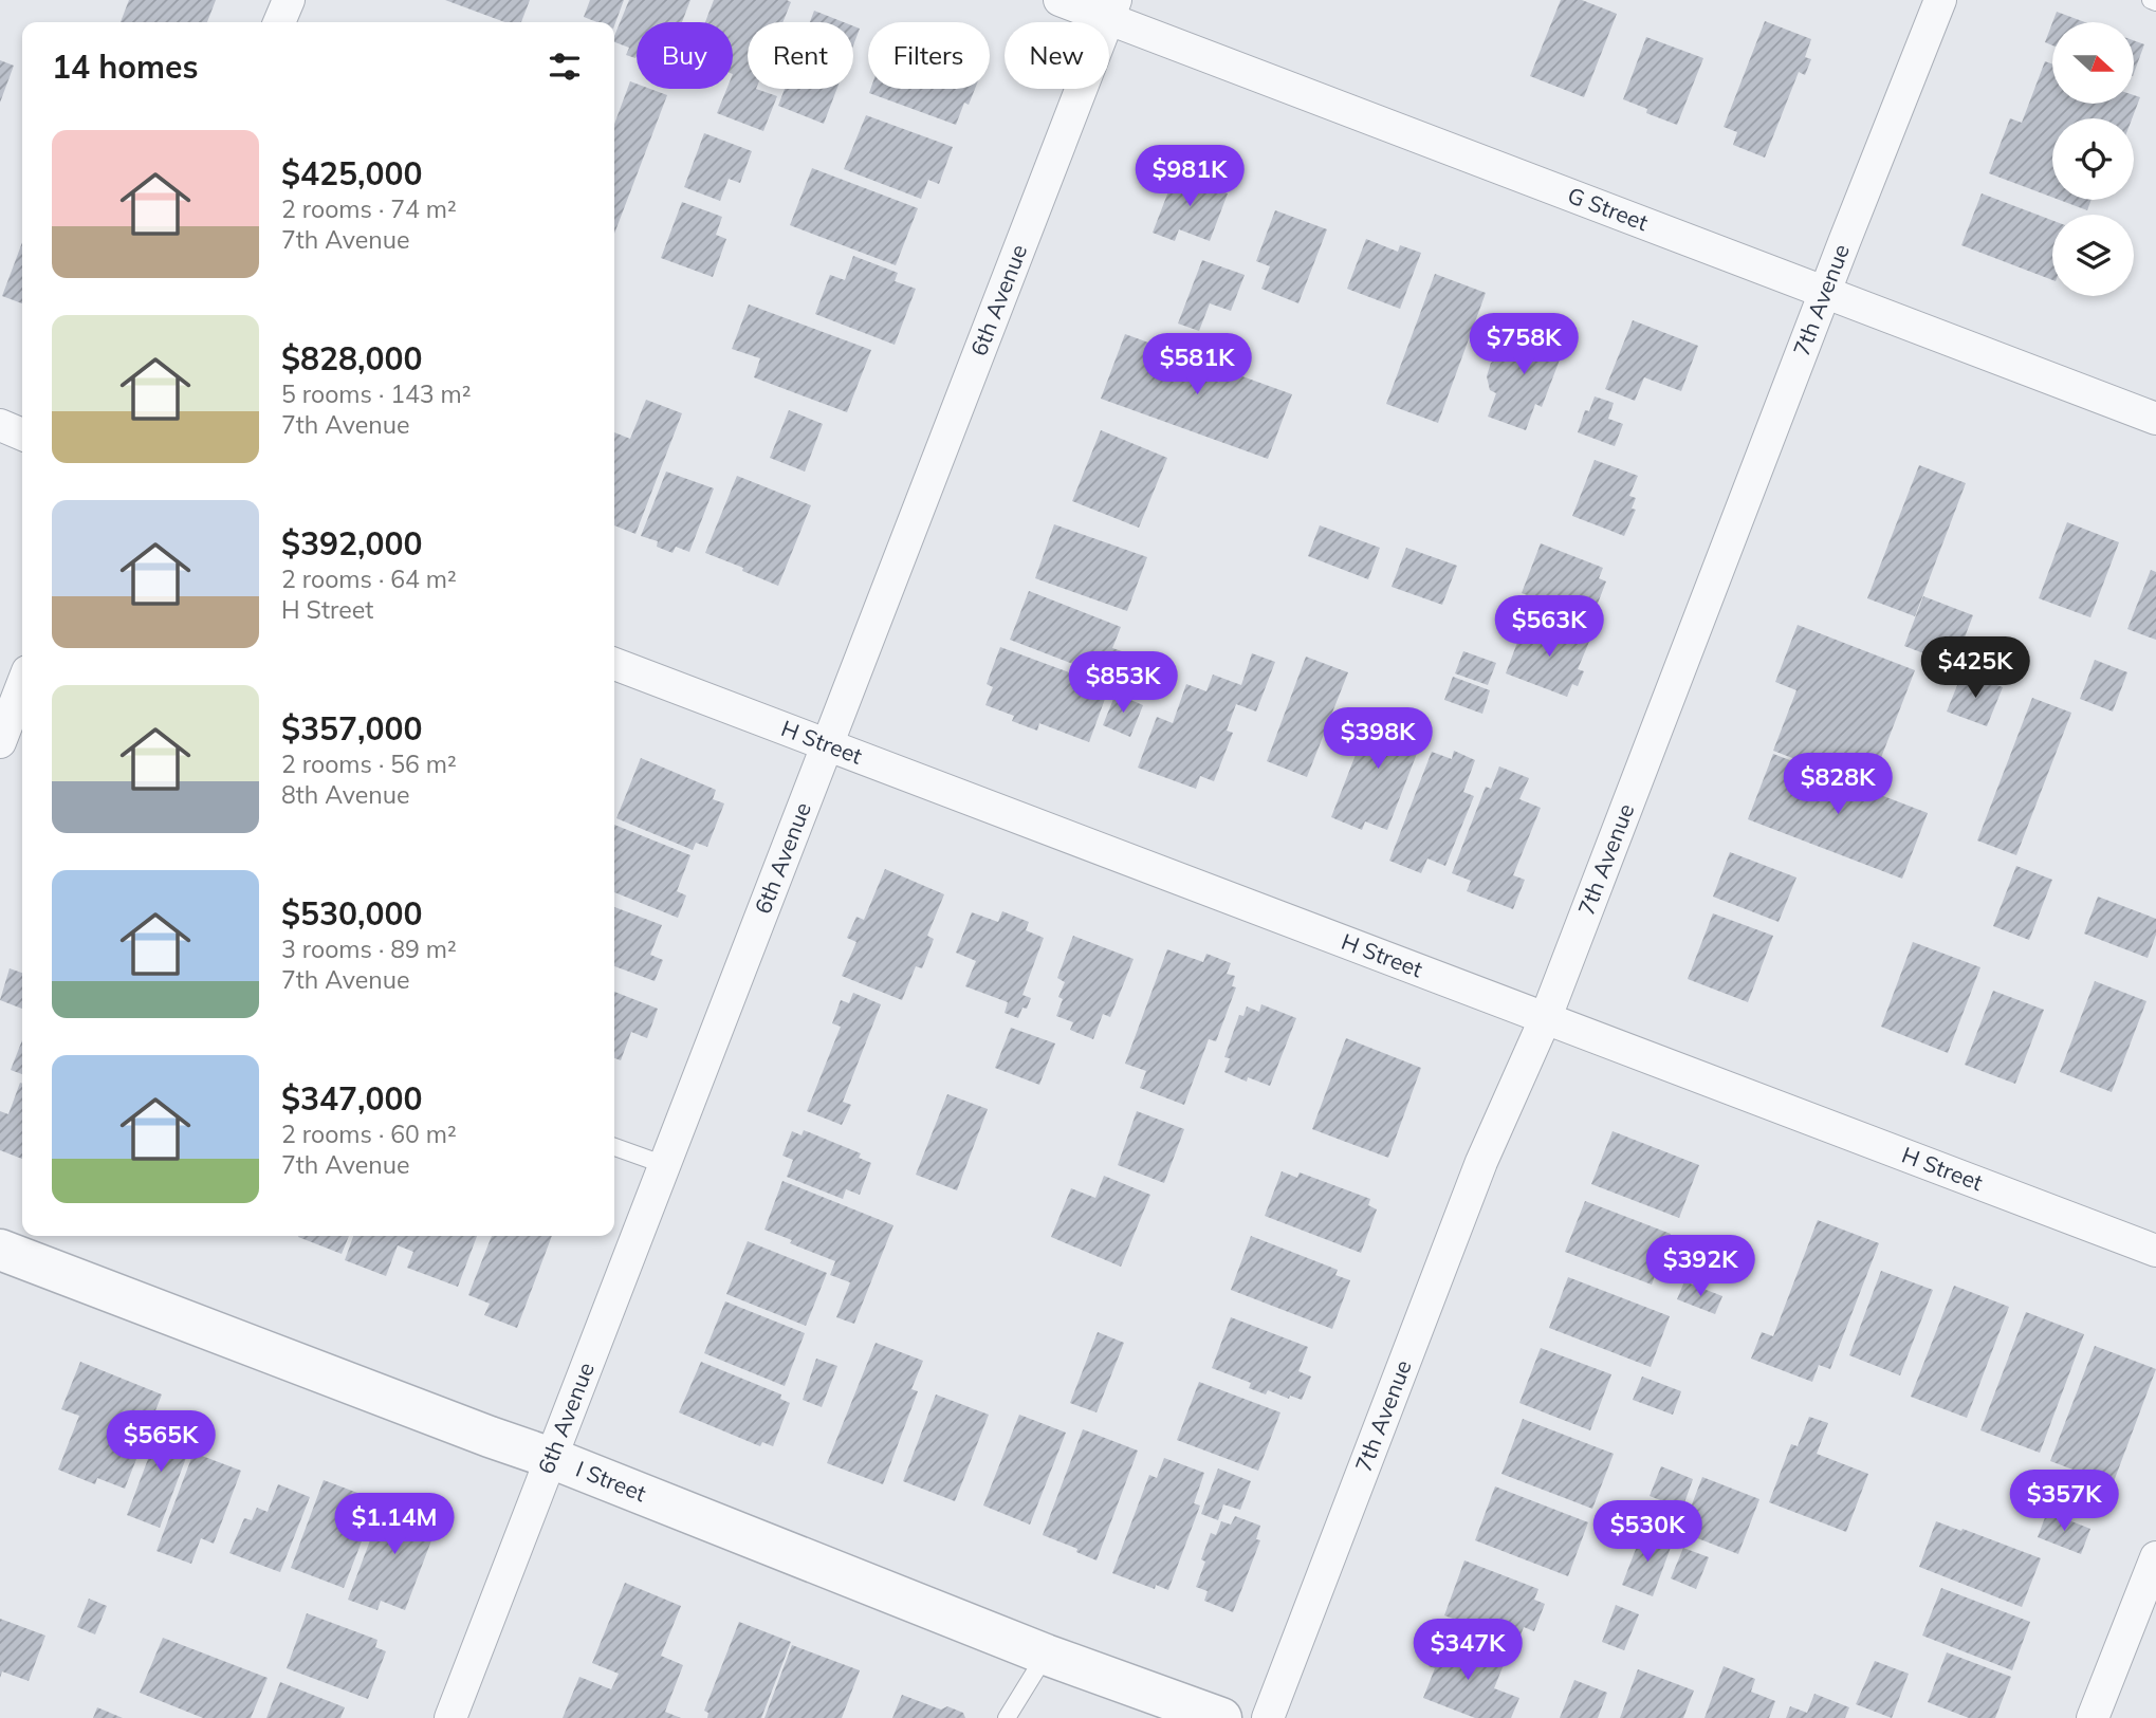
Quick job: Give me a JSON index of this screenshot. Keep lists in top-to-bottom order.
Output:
{
  "streets": {
    "street": [
      "G Street",
      "6th Avenue",
      "7th Avenue",
      "H Street",
      "I Street"
    ]
  },
  "crossings": [
    ["G Street", "6th Avenue"],
    ["G Street", "7th Avenue"],
    ["6th Avenue", "H Street"],
    ["6th Avenue", "I Street"],
    ["7th Avenue", "H Street"]
  ],
  "north": "right",
  "page": {
    "chip": [
      "Buy",
      "Rent",
      "Filters",
      "New"
    ],
    "heading": "14 homes",
    "list": [
      {
        "name": "$425,000",
        "note": "2 rooms · 74 m² · 7th Avenue"
      },
      {
        "name": "$828,000",
        "note": "5 rooms · 143 m² · 7th Avenue"
      },
      {
        "name": "$392,000",
        "note": "2 rooms · 64 m² · H Street"
      },
      {
        "name": "$357,000",
        "note": "2 rooms · 56 m² · 8th Avenue"
      },
      {
        "name": "$530,000",
        "note": "3 rooms · 89 m² · 7th Avenue"
      },
      {
        "name": "$347,000",
        "note": "2 rooms · 60 m² · 7th Avenue"
      }
    ],
    "price": [
      "$981K",
      "$758K",
      "$581K",
      "$563K",
      "$425K",
      "$853K",
      "$398K",
      "$828K",
      "$392K",
      "$565K",
      "$357K",
      "$1.14M",
      "$530K",
      "$347K"
    ]
  }
}
